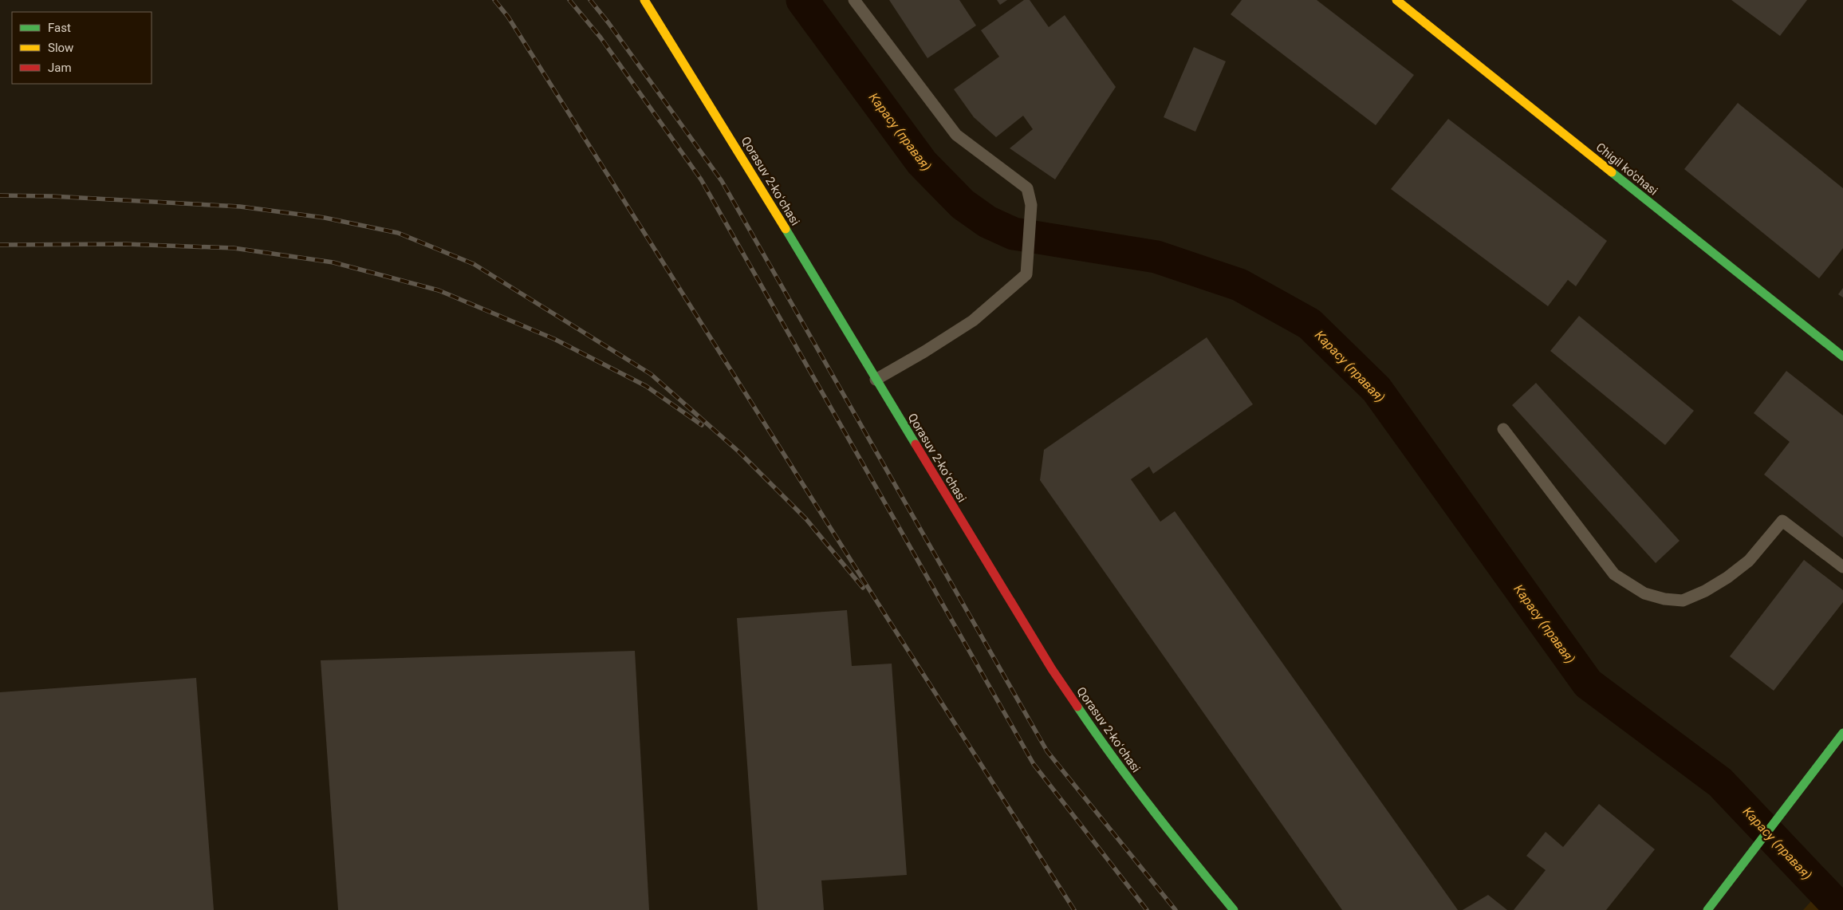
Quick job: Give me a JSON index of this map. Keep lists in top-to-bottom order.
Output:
{
  "streets": {
    "street": ["Chigil ko'chasi", "Qorasuv 2-koʻchasi"]
  },
  "water": ["Карасу (правая)"],
  "legend": ["Fast", "Slow", "Jam"]
}
